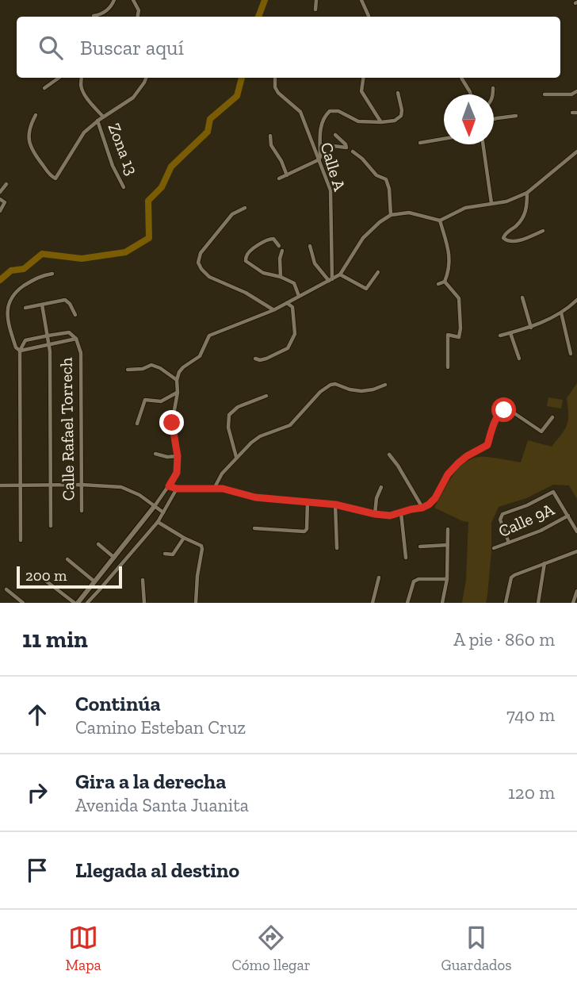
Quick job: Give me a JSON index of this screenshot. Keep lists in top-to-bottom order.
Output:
{
  "streets": {
    "street": [
      "Zona 13",
      "Calle A",
      "Calle Rafael Torrech",
      "Calle 9A"
    ]
  },
  "scale_bar": "200 m",
  "north": "bottom",
  "page": {
    "search": "Buscar aquí",
    "scale": "200 m",
    "heading": ["11 min", "A pie · 860 m"],
    "list": [
      ["Continúa", "Camino Esteban Cruz", "740 m"],
      ["Gira a la derecha", "Avenida Santa Juanita", "120 m"],
      "Llegada al destino"
    ],
    "nav": ["Mapa", "Cómo llegar", "Guardados"]
  }
}
